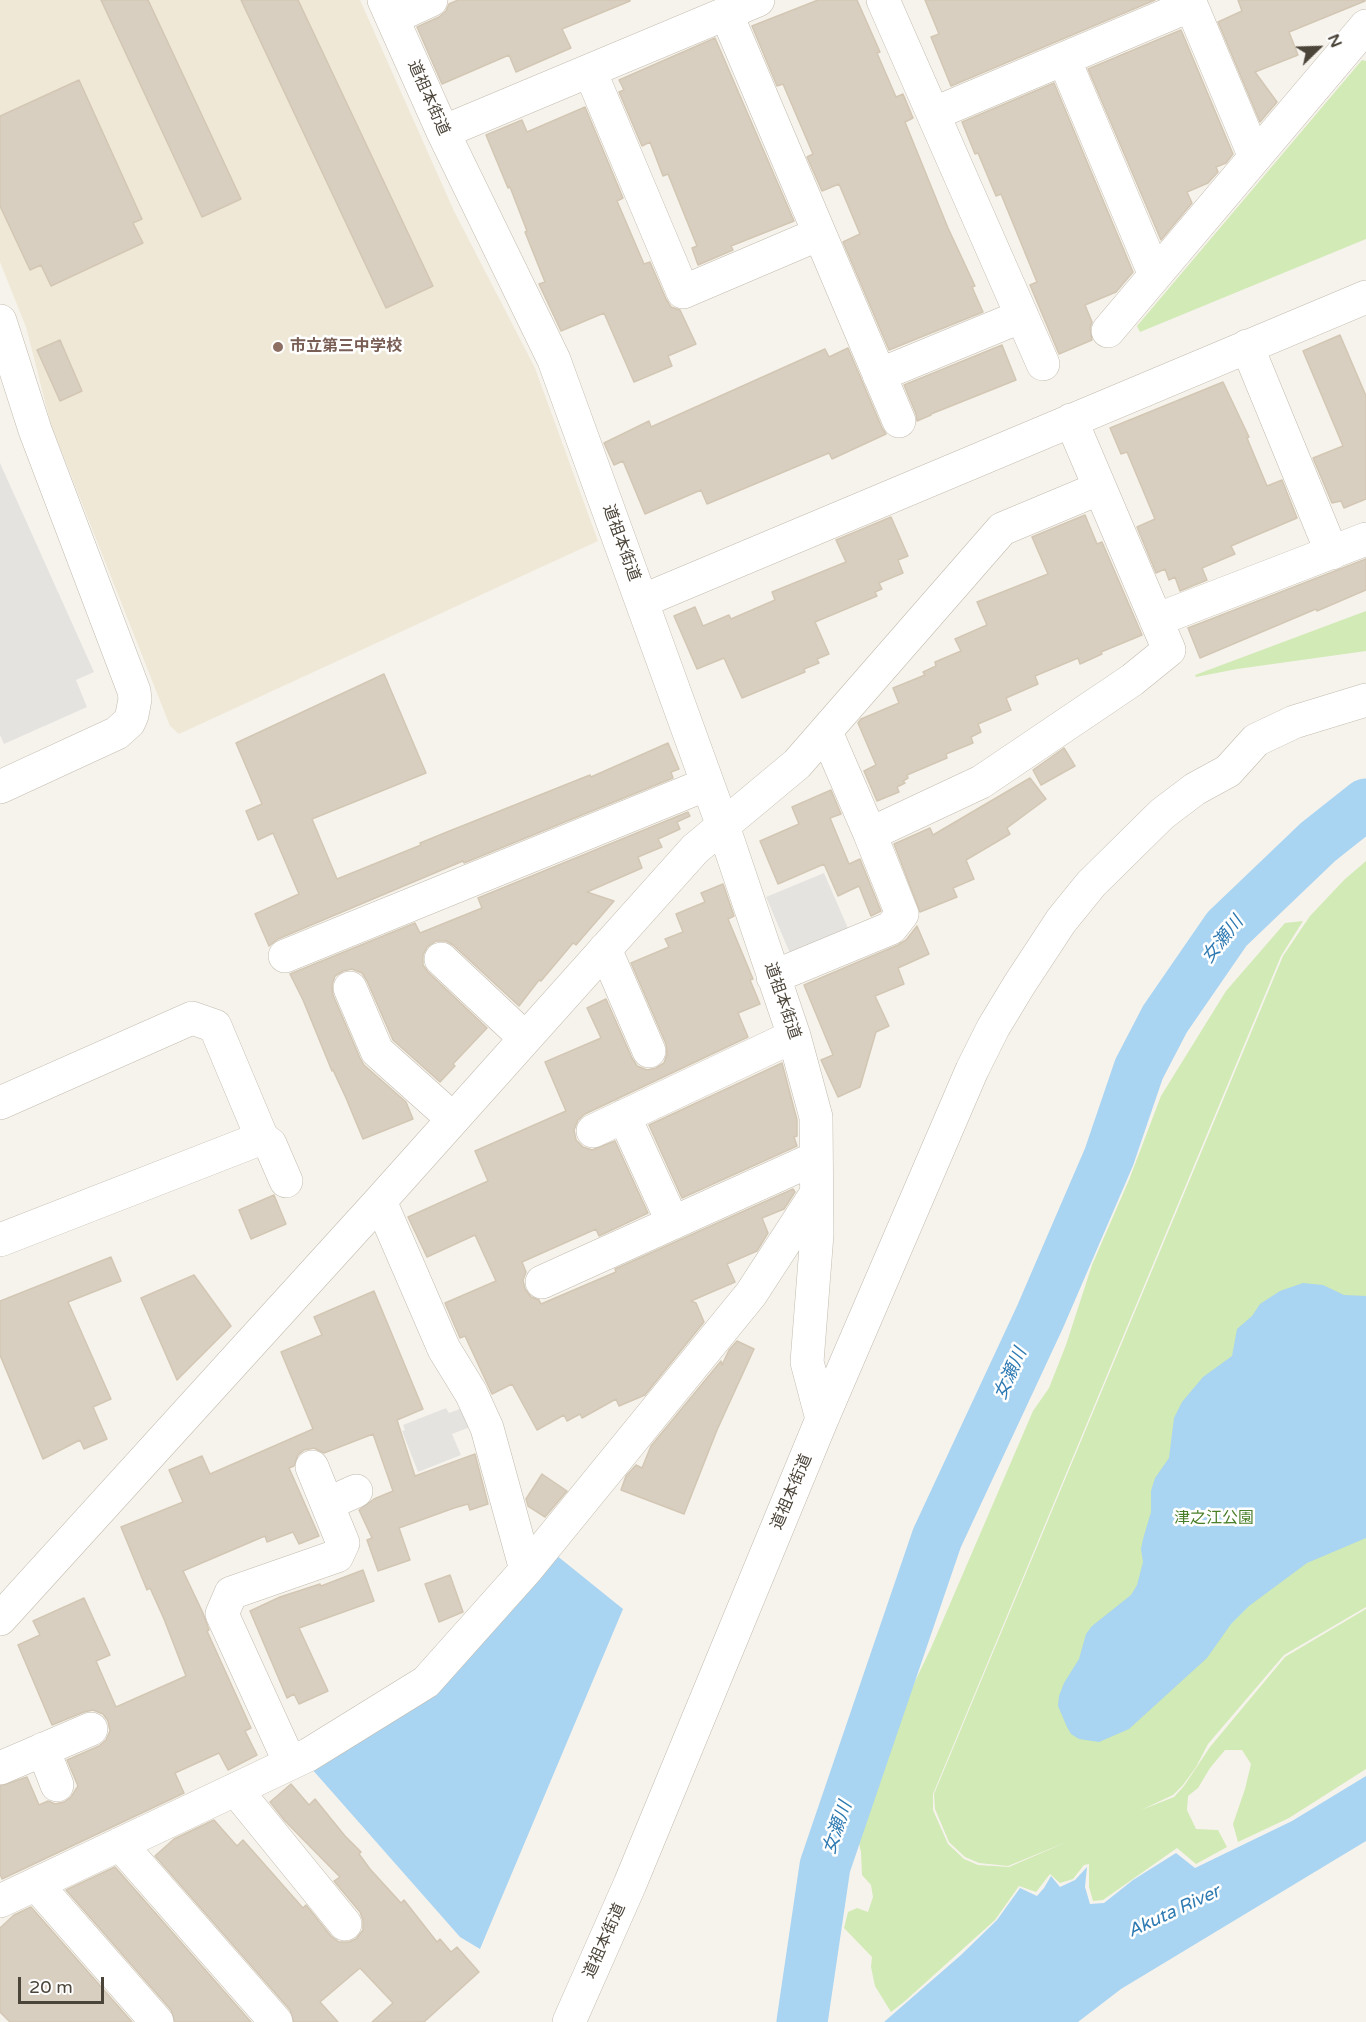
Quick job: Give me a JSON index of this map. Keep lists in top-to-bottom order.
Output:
{
  "streets": {
    "street": ["道祖本街道"]
  },
  "water": ["女瀬川", "Akuta River"],
  "parks": ["津之江公園"],
  "places": ["市立第三中学校"],
  "scale_bar": "20 m",
  "north": "top right"
}
